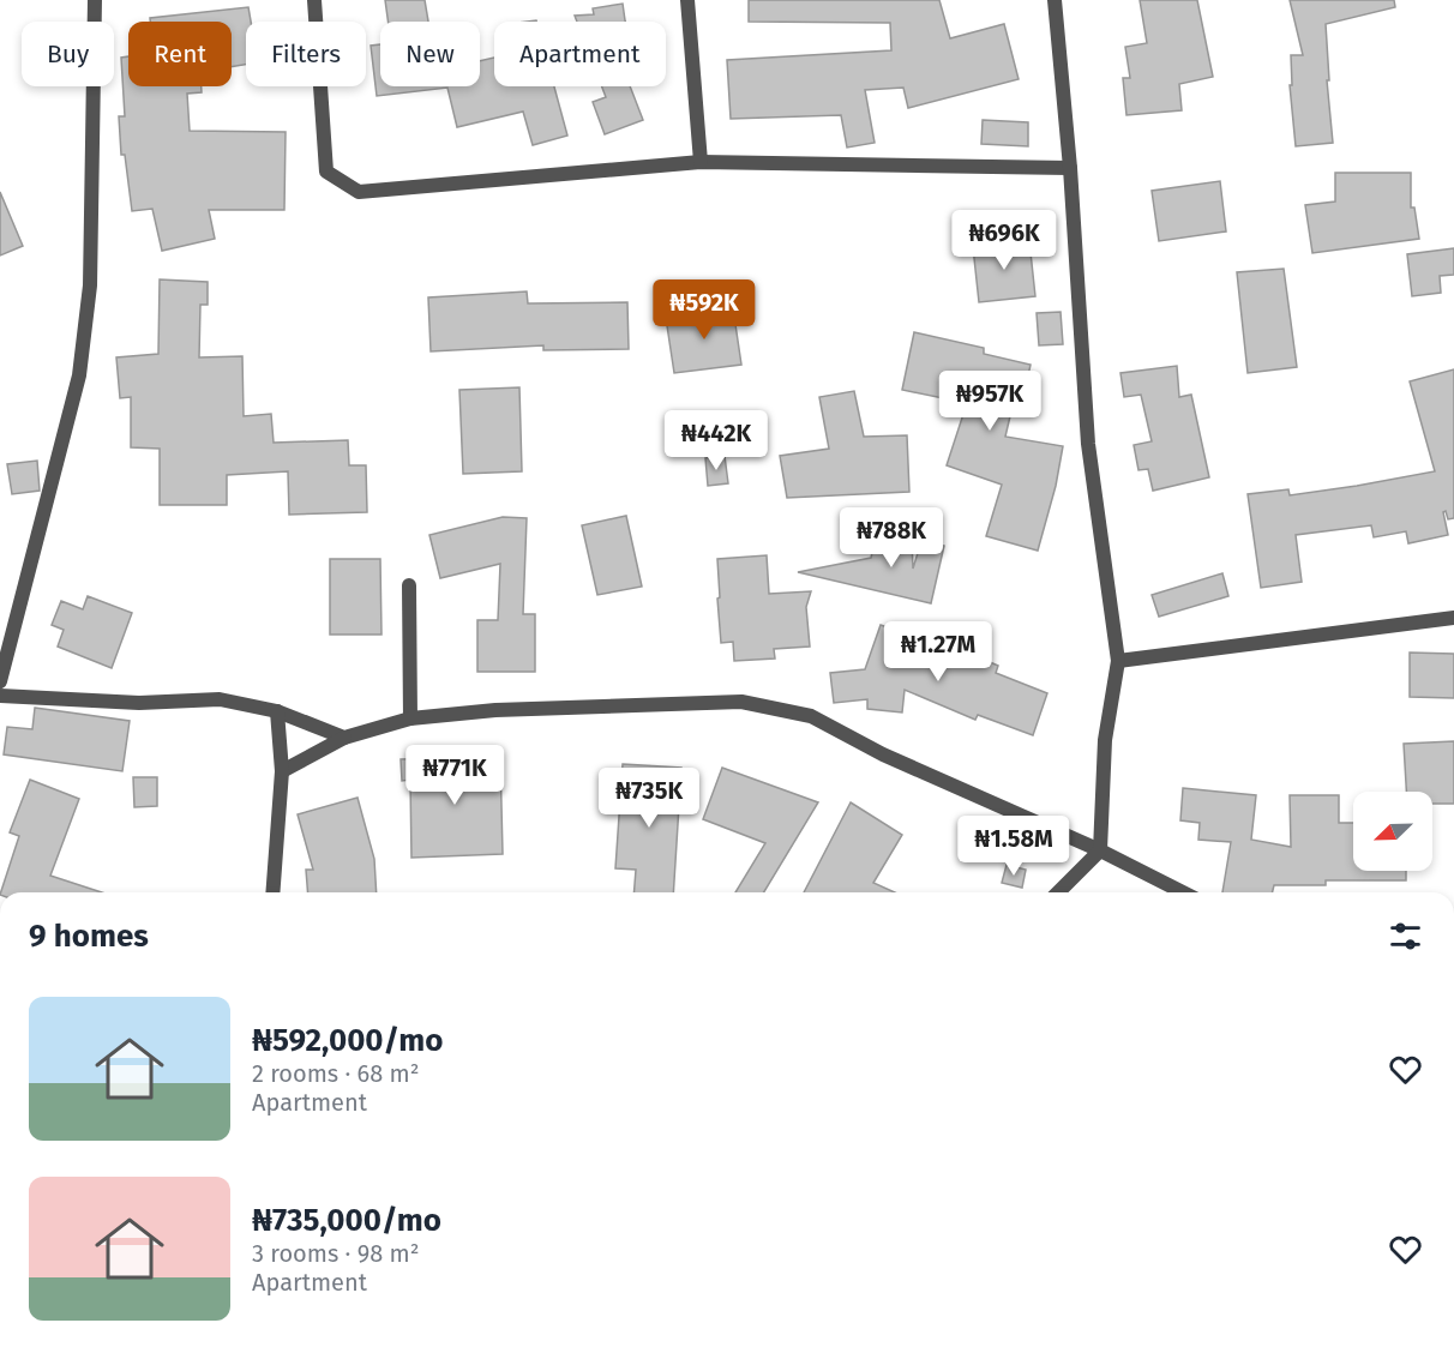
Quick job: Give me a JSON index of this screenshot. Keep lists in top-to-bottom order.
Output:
{
  "north": "bottom left",
  "page": {
    "chip": [
      "Buy",
      "Rent",
      "Filters",
      "New",
      "Apartment"
    ],
    "price": [
      "₦696K",
      "₦592K",
      "₦957K",
      "₦442K",
      "₦788K",
      "₦1.27M",
      "₦771K",
      "₦735K",
      "₦1.58M"
    ],
    "heading": "9 homes",
    "list": [
      {
        "name": "₦592,000/mo",
        "note": "2 rooms · 68 m² · Apartment"
      },
      {
        "name": "₦735,000/mo",
        "note": "3 rooms · 98 m² · Apartment"
      }
    ]
  }
}
